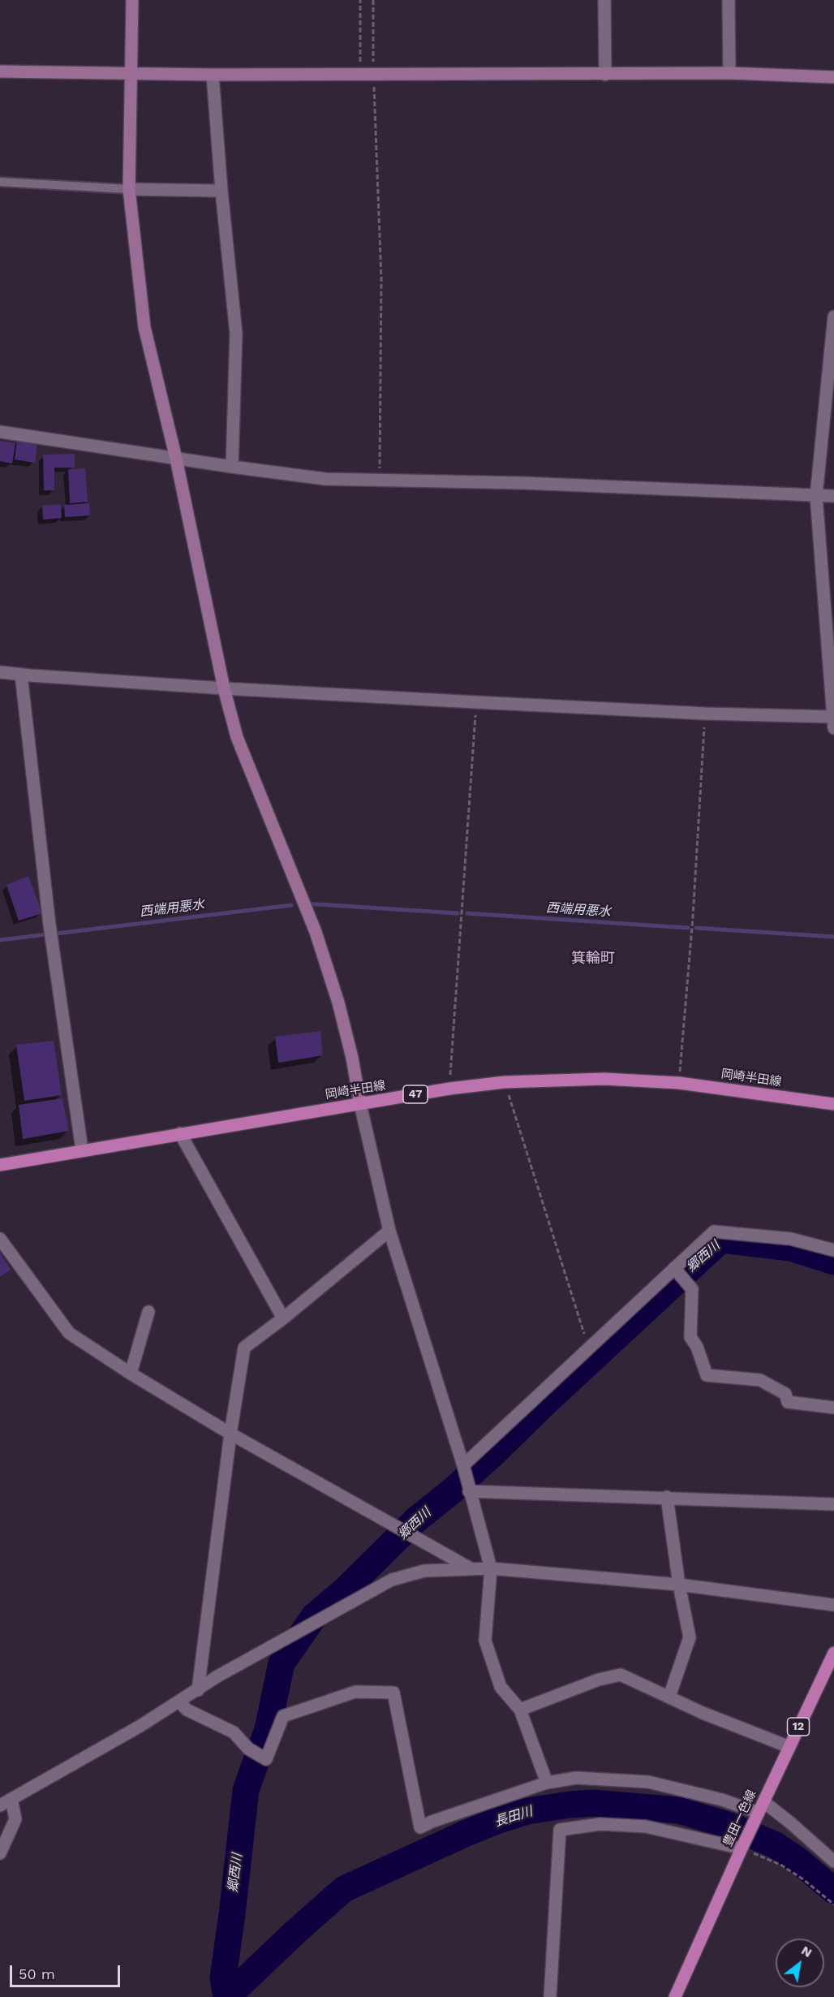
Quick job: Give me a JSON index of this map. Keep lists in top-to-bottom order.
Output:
{
  "streets": {
    "main road": [
      "岡崎半田線",
      "47",
      "12",
      "豊田一色線"
    ]
  },
  "districts": ["箕輪町"],
  "water": ["西端用悪水", "郷西川", "長田川"],
  "scale_bar": "50 m",
  "north": "top right"
}
